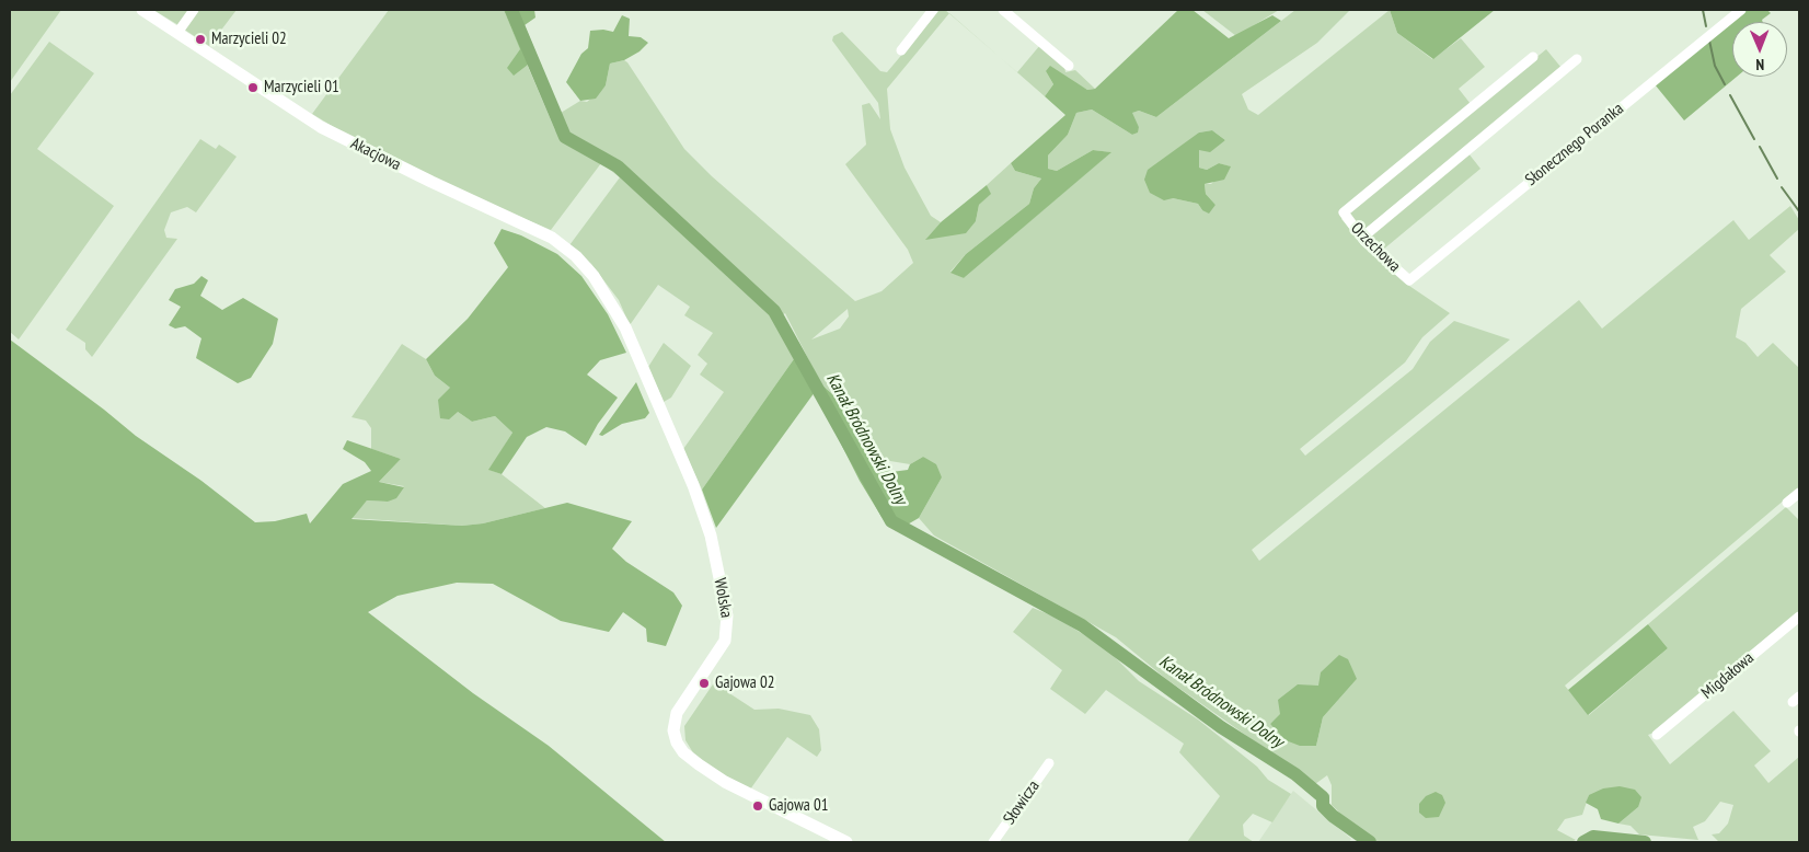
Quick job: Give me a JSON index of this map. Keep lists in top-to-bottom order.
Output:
{
  "streets": {
    "street": [
      "Słonecznego Poranka",
      "Akacjowa",
      "Orzechowa",
      "Wolska",
      "Migdałowa",
      "Słowicza"
    ]
  },
  "crossings": [
    ["Słonecznego Poranka", "Orzechowa"],
    ["Akacjowa", "Wolska"]
  ],
  "water": ["Kanał Bródnowski Dolny"],
  "places": [
    "Marzycieli 02",
    "Marzycieli 01",
    "Gajowa 02",
    "Gajowa 01"
  ],
  "north": "bottom"
}
